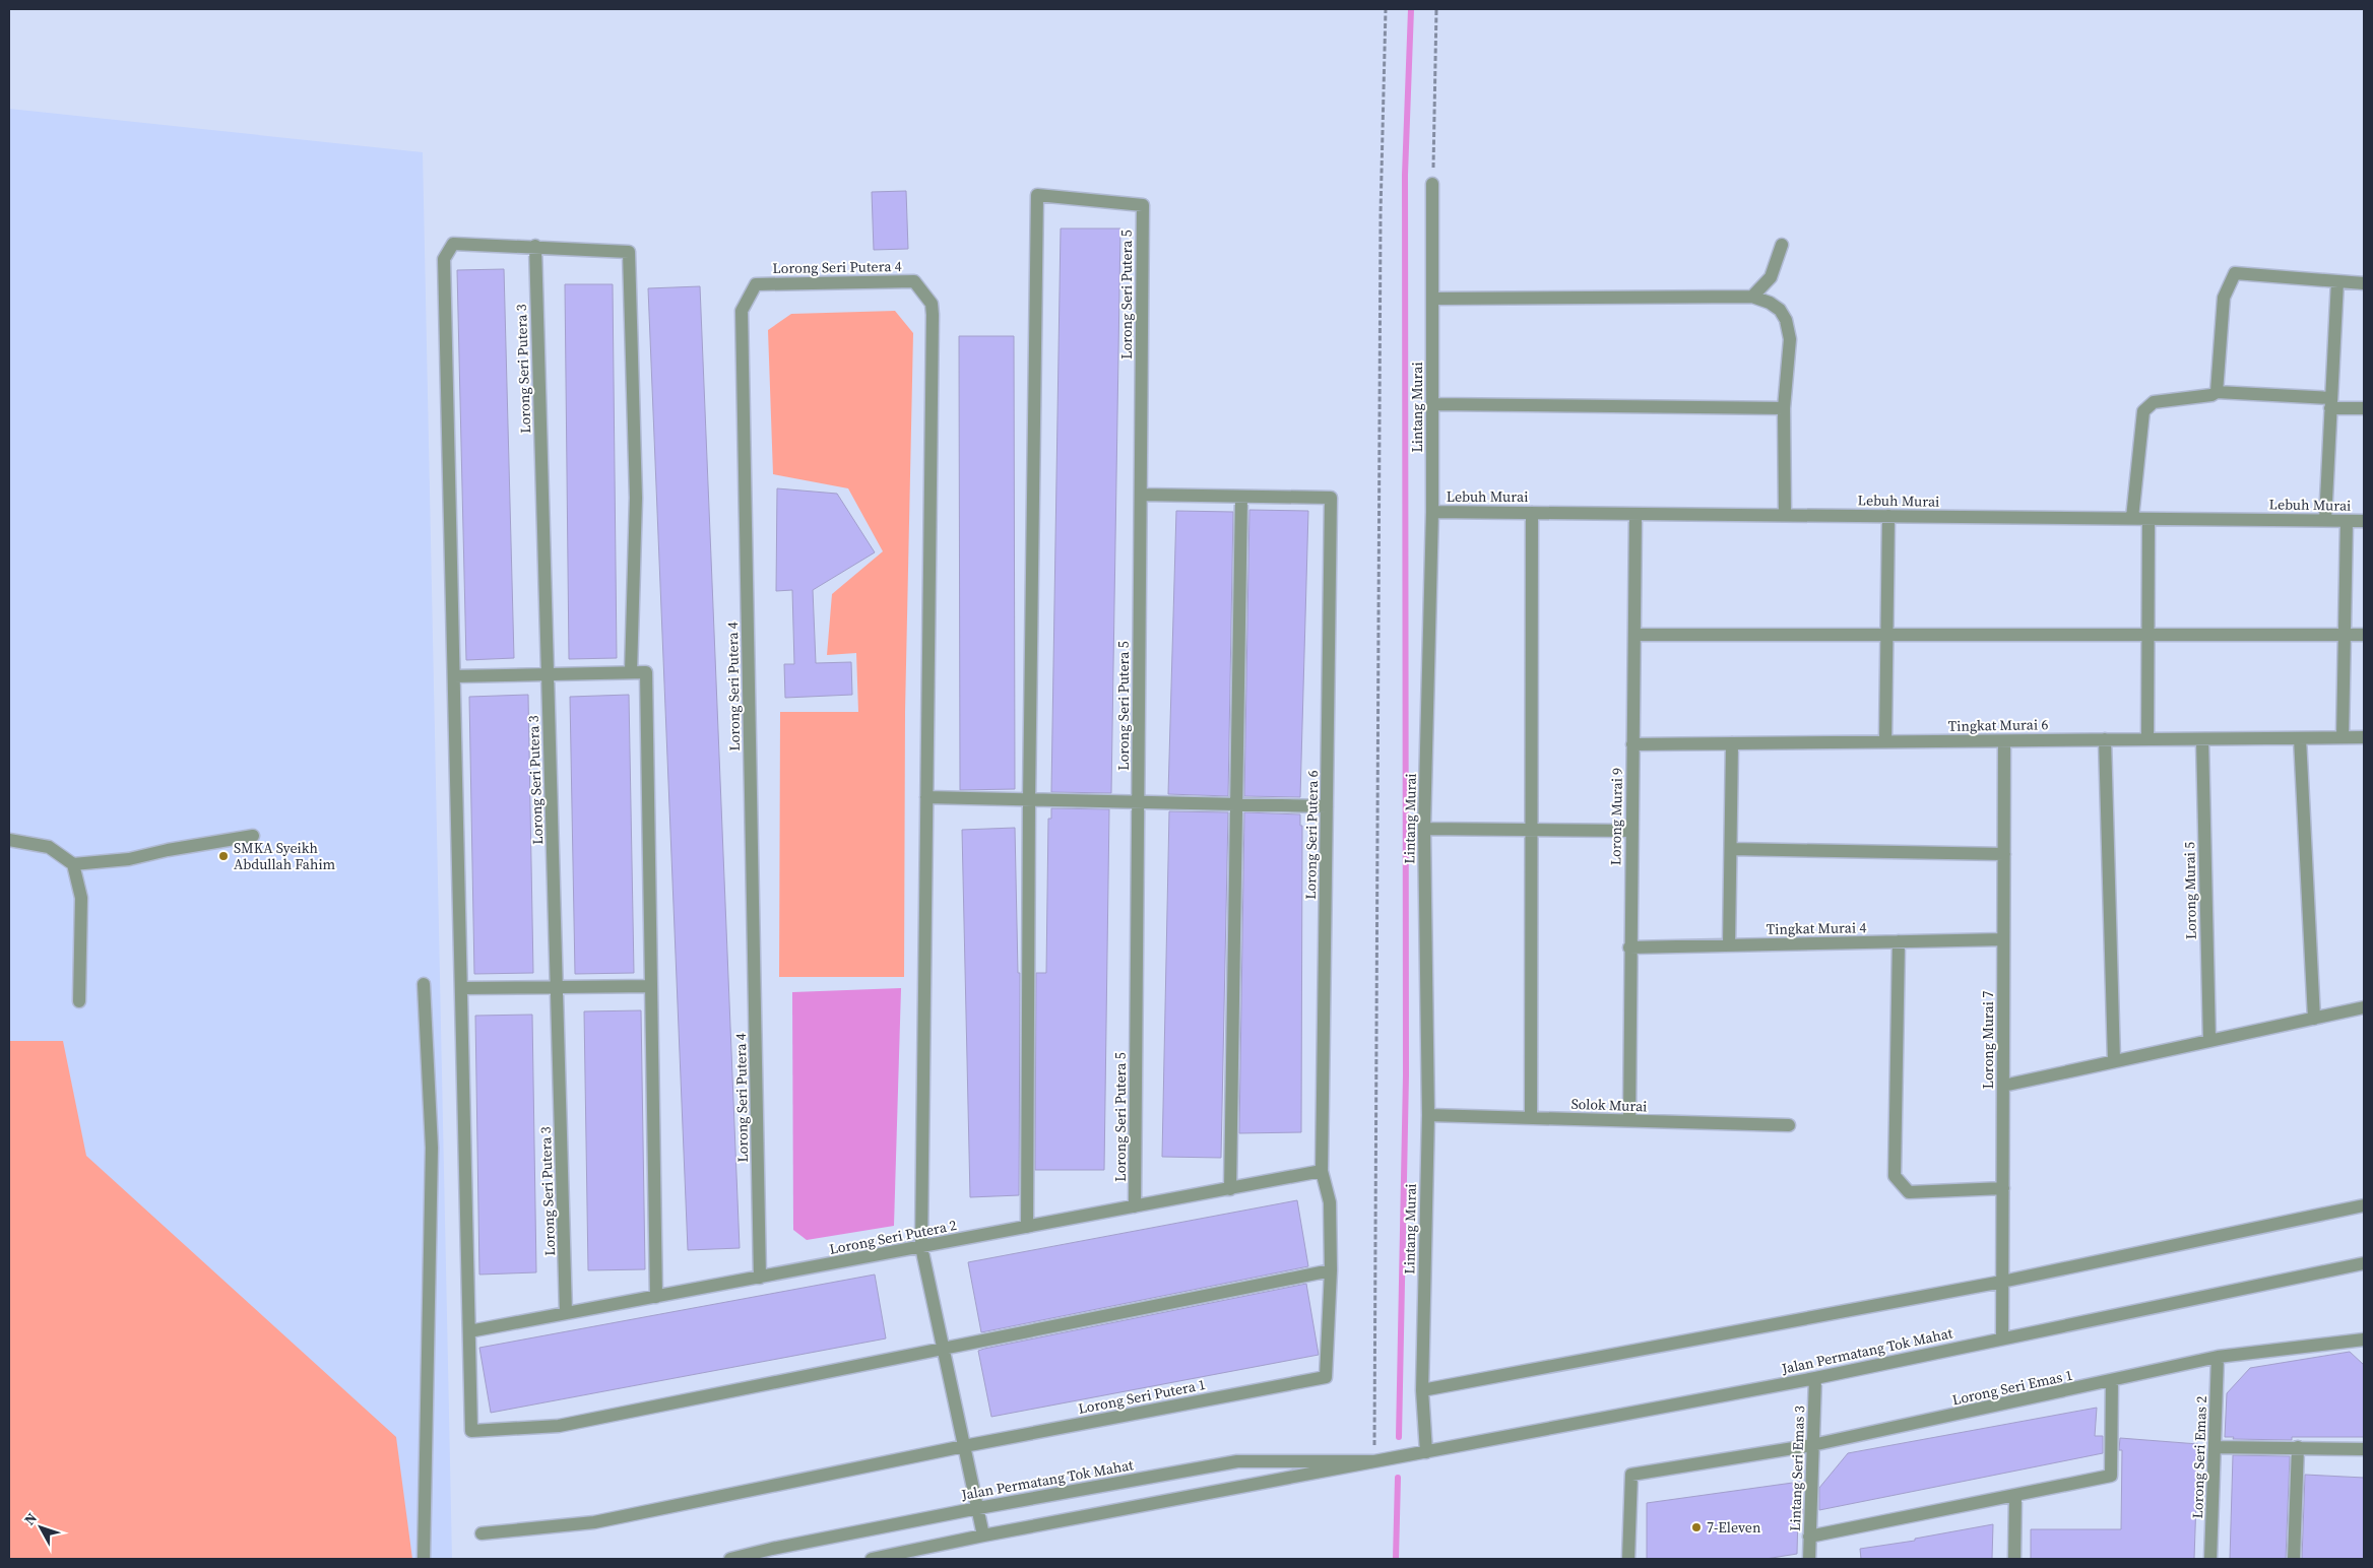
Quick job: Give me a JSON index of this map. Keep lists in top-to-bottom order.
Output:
{
  "streets": {
    "street": [
      "Lorong Seri Putera 4",
      "Lorong Seri Putera 5",
      "Lorong Seri Putera 3",
      "Lintang Murai",
      "Lebuh Murai",
      "Tingkat Murai 6",
      "Lorong Murai 9",
      "Lorong Seri Putera 6",
      "Lorong Murai 5",
      "Tingkat Murai 4",
      "Lorong Murai 7",
      "Solok Murai",
      "Lorong Seri Putera 2",
      "Jalan Permatang Tok Mahat",
      "Lorong Seri Emas 1",
      "Lorong Seri Putera 1",
      "Lorong Seri Emas 2",
      "Lintang Seri Emas 3"
    ]
  },
  "crossings": [
    ["Lorong Seri Putera 4", "Lorong Seri Putera 2"],
    ["Lorong Seri Putera 4", "Jalan Permatang Tok Mahat"],
    ["Lorong Seri Putera 4", "Lorong Seri Putera 1"],
    ["Lorong Seri Putera 5", "Lorong Seri Putera 2"],
    ["Lorong Seri Putera 3", "Lorong Seri Putera 2"],
    ["Lintang Murai", "Lebuh Murai"],
    ["Lintang Murai", "Solok Murai"],
    ["Lintang Murai", "Jalan Permatang Tok Mahat"],
    ["Lebuh Murai", "Lorong Murai 9"],
    ["Tingkat Murai 6", "Lorong Murai 9"],
    ["Tingkat Murai 6", "Lorong Murai 5"],
    ["Tingkat Murai 6", "Lorong Murai 7"],
    ["Lorong Murai 9", "Tingkat Murai 4"],
    ["Lorong Murai 9", "Solok Murai"],
    ["Lorong Seri Putera 6", "Lorong Seri Putera 2"],
    ["Lorong Seri Putera 6", "Lorong Seri Putera 1"],
    ["Tingkat Murai 4", "Lorong Murai 7"],
    ["Lorong Murai 7", "Jalan Permatang Tok Mahat"],
    ["Jalan Permatang Tok Mahat", "Lintang Seri Emas 3"],
    ["Lorong Seri Emas 1", "Lorong Seri Emas 2"],
    ["Lorong Seri Emas 1", "Lintang Seri Emas 3"]
  ],
  "places": ["SMKA Syeikh Abdullah Fahim", "7-Eleven"],
  "north": "top left"
}
